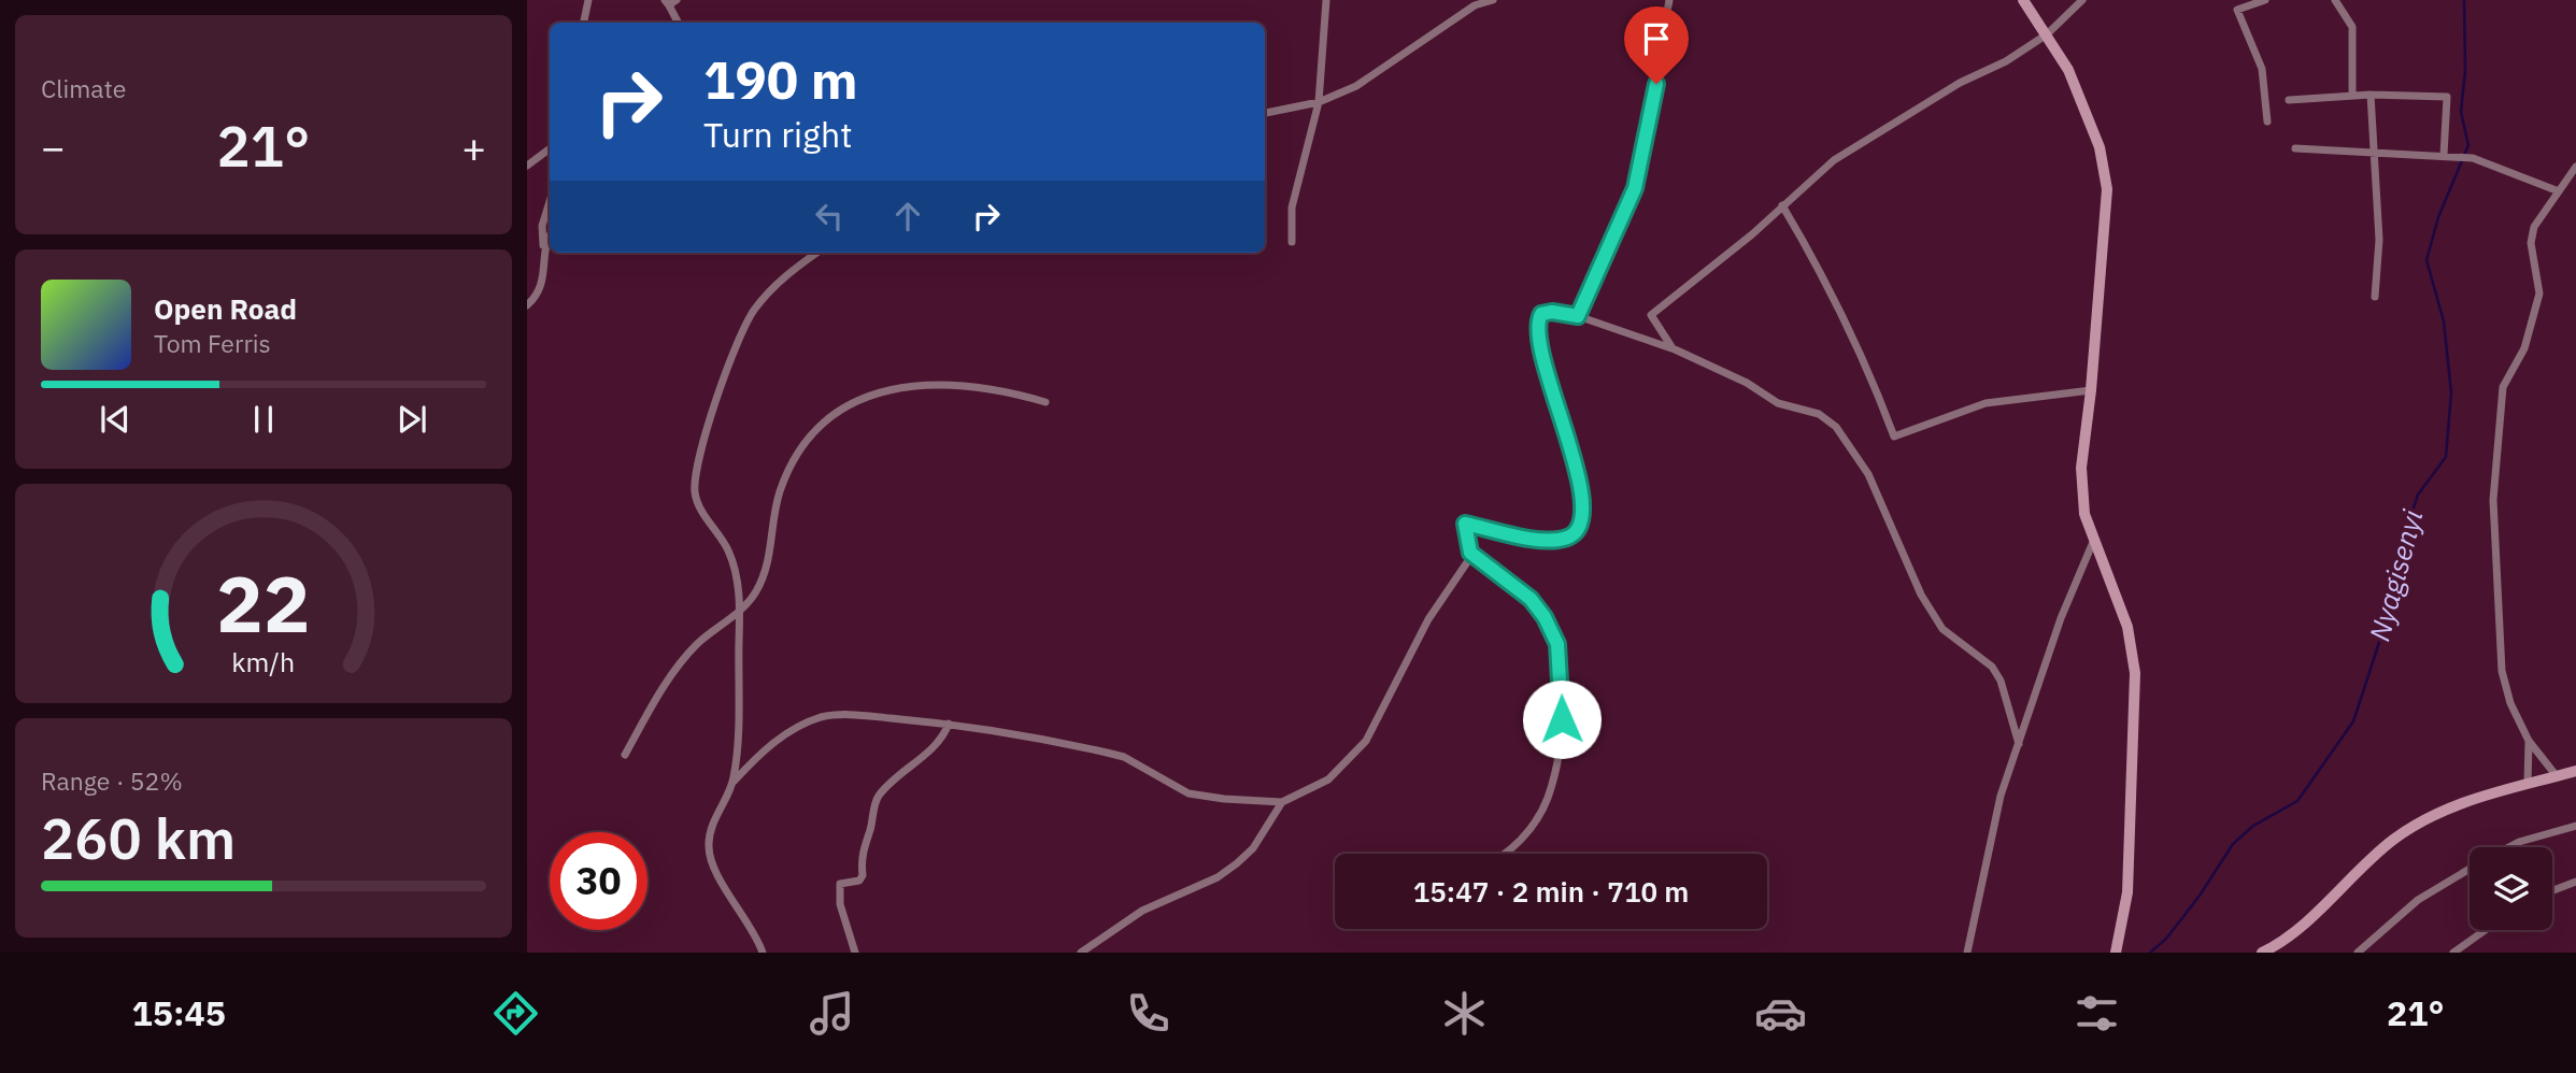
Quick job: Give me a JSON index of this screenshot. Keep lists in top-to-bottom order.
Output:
{
  "water": ["Nyagisenyi"],
  "page": {
    "tile": [
      "Climate",
      ["Range · 52%", "260 km"]
    ],
    "turn": ["190 m", "Turn right"],
    "heat": ["−", "21°", "+"],
    "song": ["Open Road", "Tom Ferris"],
    "limit": "30",
    "trip": "15:47 · 2 min · 710 m",
    "tabs": ["15:45", "21°"],
    "gauge": ["22", "km/h"]
  }
}
